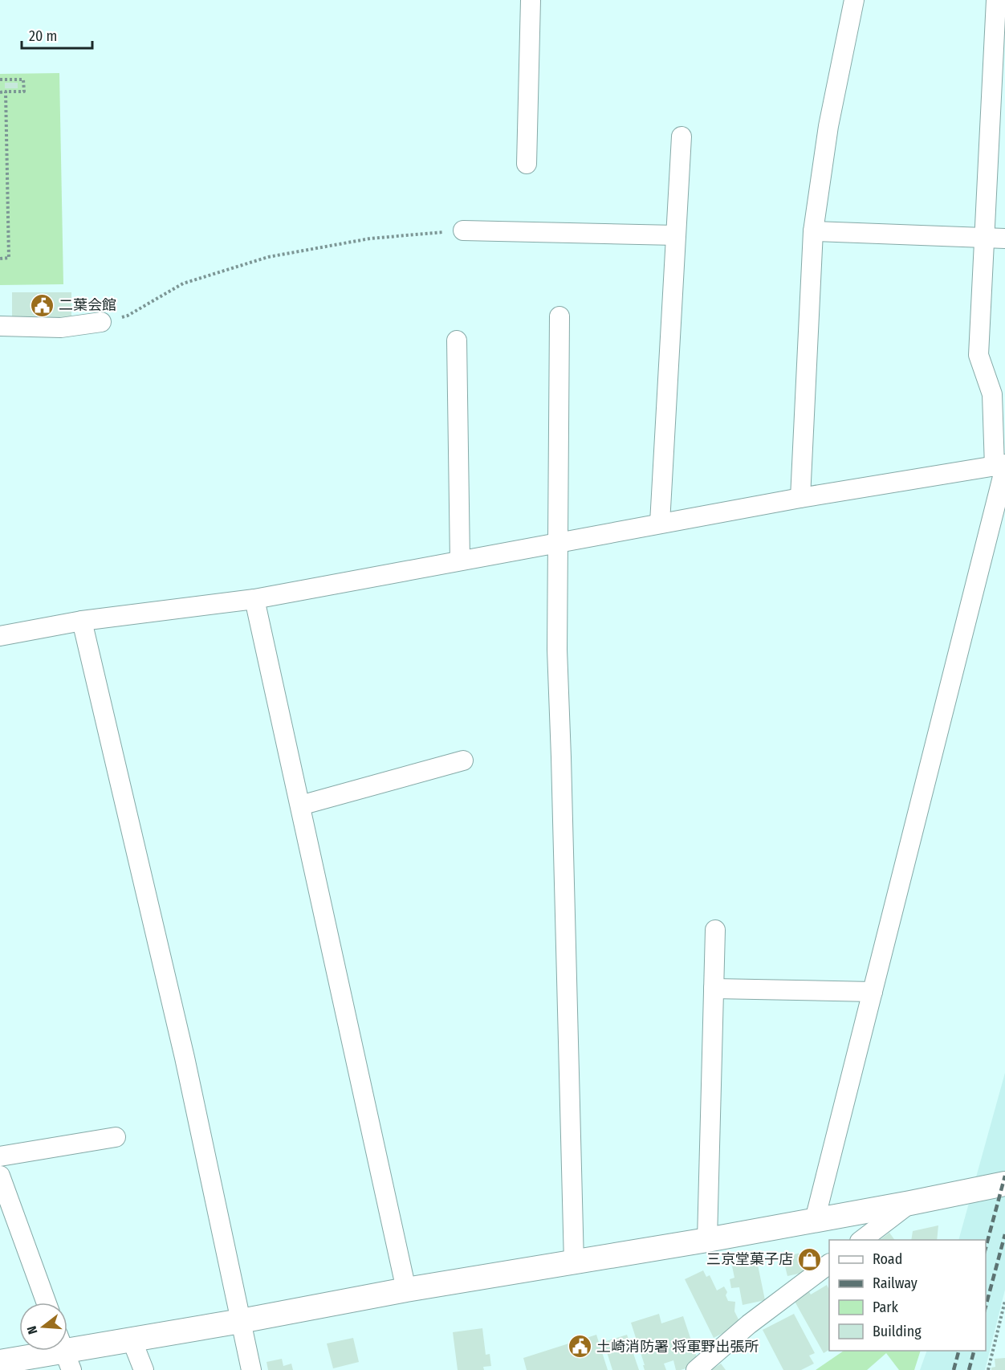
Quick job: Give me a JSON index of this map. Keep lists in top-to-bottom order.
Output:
{
  "places": {
    "public building": ["二葉会館", "土崎消防署 将軍野出張所"],
    "shop": ["三京堂菓子店"]
  },
  "legend": [
    "Road",
    "Railway",
    "Park",
    "Building"
  ],
  "scale_bar": "20 m",
  "north": "left"
}
